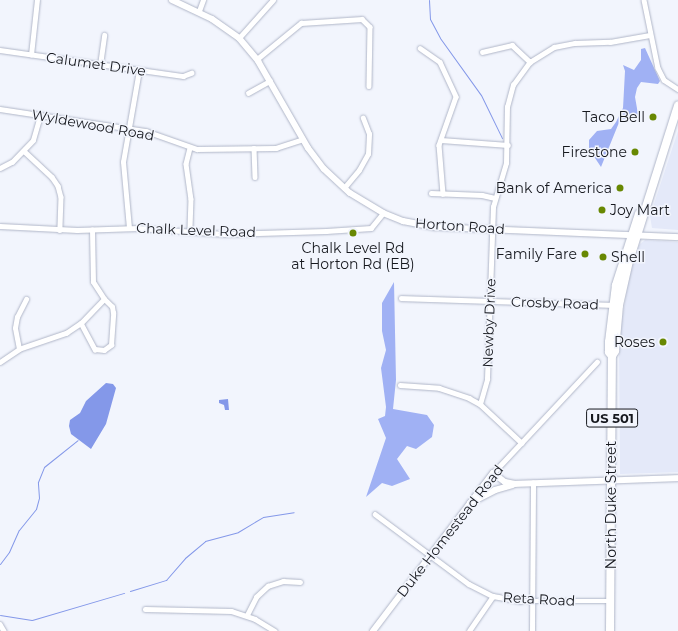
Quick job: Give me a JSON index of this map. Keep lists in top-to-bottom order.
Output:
{
  "streets": {
    "highway": ["US 501", "North Duke Street"],
    "street": [
      "Calumet Drive",
      "Wyldewood Road",
      "Horton Road",
      "Chalk Level Road",
      "Crosby Road",
      "Newby Drive",
      "Duke Homestead Road",
      "Reta Road"
    ]
  },
  "crossings": [
    ["Wyldewood Road", "Horton Road"],
    ["Horton Road", "Chalk Level Road"],
    ["Horton Road", "Newby Drive"],
    ["Horton Road", "North Duke Street"],
    ["Crosby Road", "Newby Drive"],
    ["Crosby Road", "North Duke Street"],
    ["North Duke Street", "Reta Road"],
    ["Duke Homestead Road", "Reta Road"]
  ],
  "places": [
    "Taco Bell",
    "Firestone",
    "Bank of America",
    "Joy Mart",
    "Chalk Level Rd at Horton Rd (EB)",
    "Family Fare",
    "Shell",
    "Roses"
  ]
}
